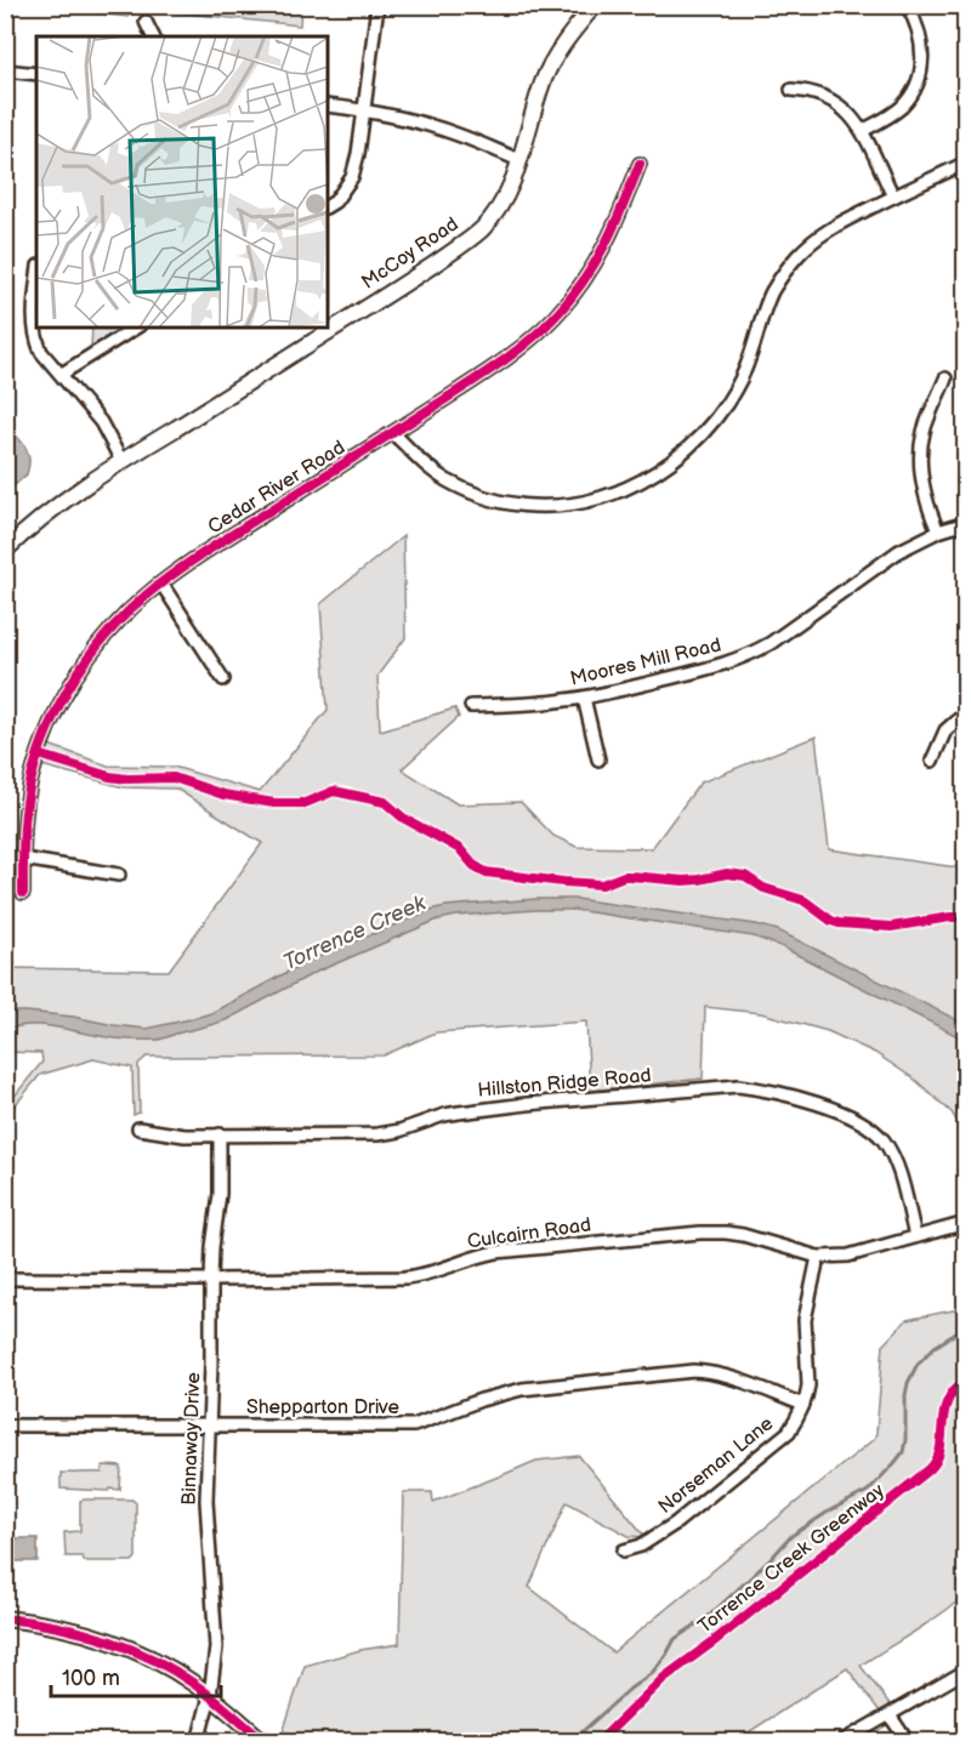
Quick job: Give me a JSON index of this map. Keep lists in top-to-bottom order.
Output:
{
  "streets": {
    "main road": ["McCoy Road"],
    "street": [
      "Cedar River Road",
      "Moores Mill Road",
      "Hillston Ridge Road",
      "Culcairn Road",
      "Shepparton Drive",
      "Binnaway Drive",
      "Norseman Lane"
    ],
    "cycle path": ["Torrence Creek Greenway"]
  },
  "crossings": [
    ["Hillston Ridge Road", "Culcairn Road"],
    ["Hillston Ridge Road", "Binnaway Drive"],
    ["Culcairn Road", "Binnaway Drive"],
    ["Culcairn Road", "Norseman Lane"],
    ["Shepparton Drive", "Binnaway Drive"],
    ["Shepparton Drive", "Norseman Lane"]
  ],
  "water": ["Torrence Creek"],
  "scale_bar": "100 m"
}
